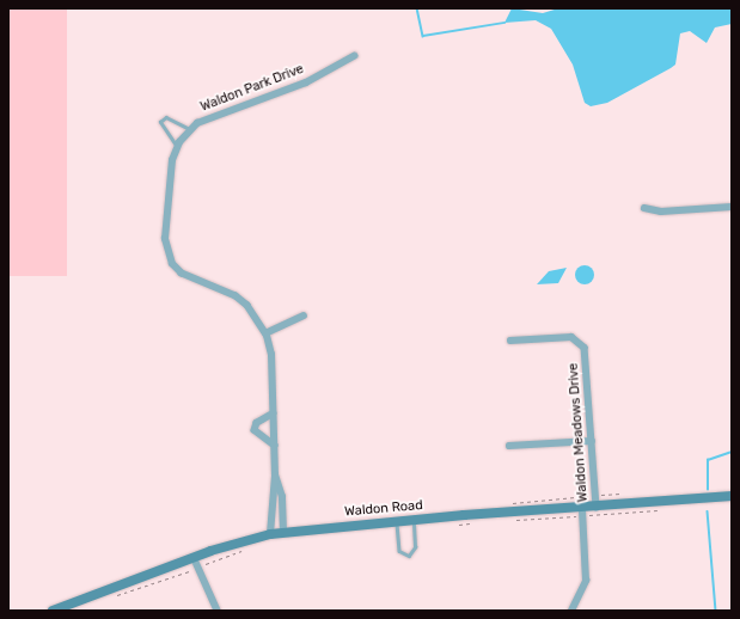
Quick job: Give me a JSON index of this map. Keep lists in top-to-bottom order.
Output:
{
  "streets": {
    "street": ["Waldon Park Drive", "Waldon Meadows Drive", "Waldon Road"]
  },
  "crossings": [
    ["Waldon Meadows Drive", "Waldon Road"]
  ]
}
